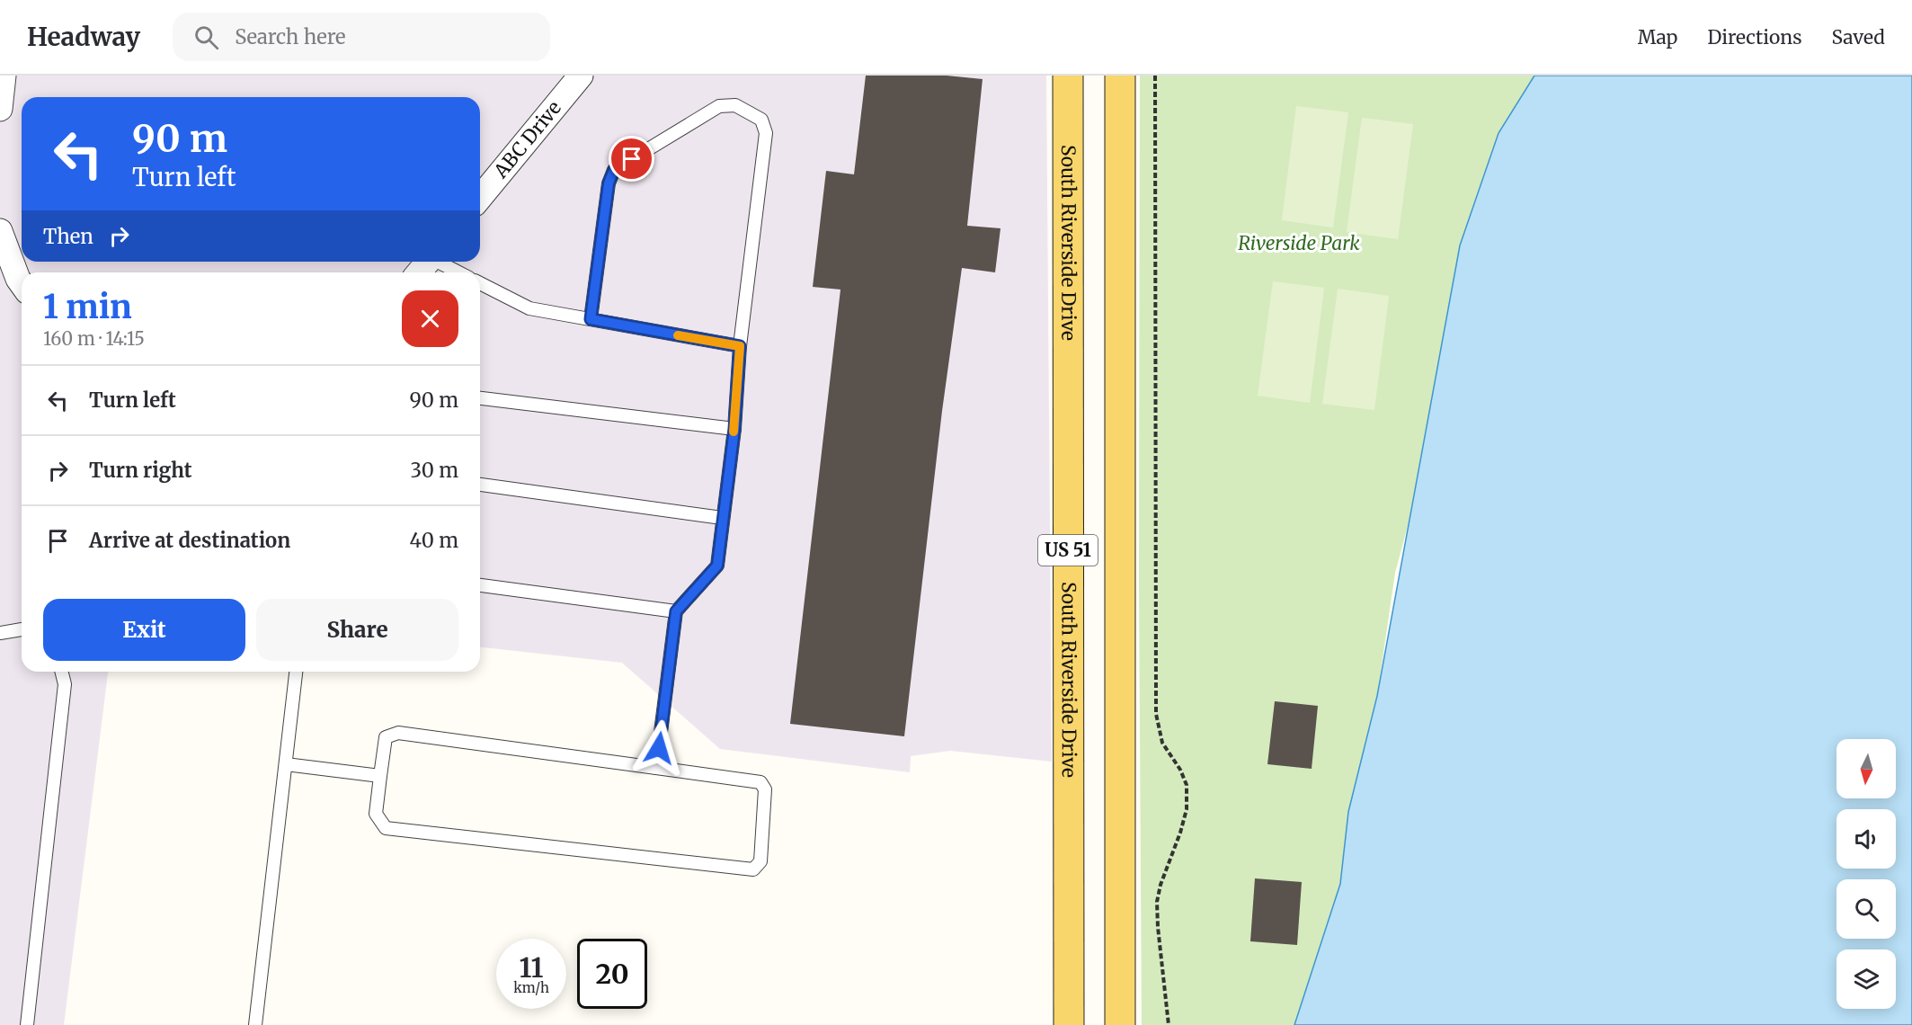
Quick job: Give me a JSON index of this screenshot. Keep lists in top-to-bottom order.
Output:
{
  "streets": {
    "main road": ["South Riverside Drive", "US 51"],
    "street": ["ABC Drive"]
  },
  "parks": ["Riverside Park"],
  "north": "bottom",
  "page": {
    "header": "Headway",
    "search": "Search here",
    "nav": ["Map", "Directions", "Saved"],
    "turn": ["90 m", "Turn left"],
    "then": "Then",
    "heading": ["1 min", "160 m · 14:15"],
    "list": [
      {
        "name": "Turn left",
        "value": "90 m"
      },
      {
        "name": "Turn right",
        "value": "30 m"
      },
      {
        "name": "Arrive at destination",
        "value": "40 m"
      }
    ],
    "buttons": ["Exit", "Share"],
    "speed": "11 km/h",
    "limit": "20"
  }
}
